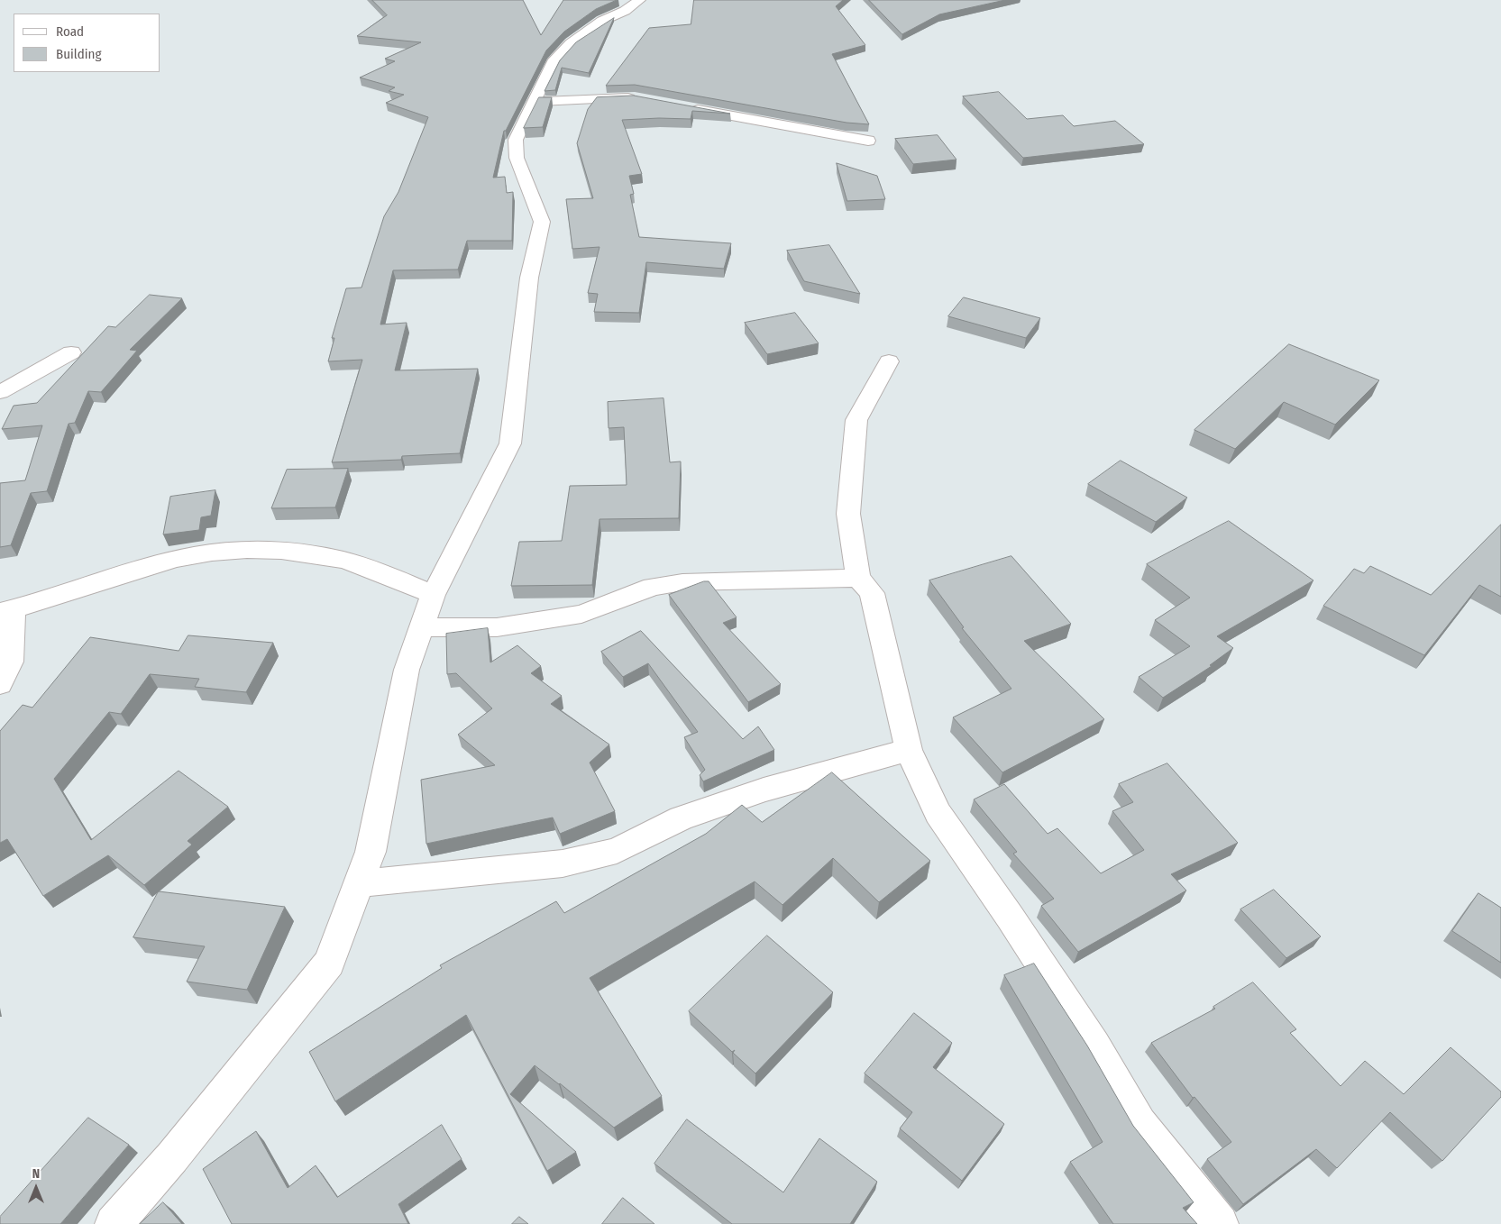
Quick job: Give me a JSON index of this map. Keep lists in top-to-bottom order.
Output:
{
  "legend": ["Road", "Building"],
  "north": "top"
}
